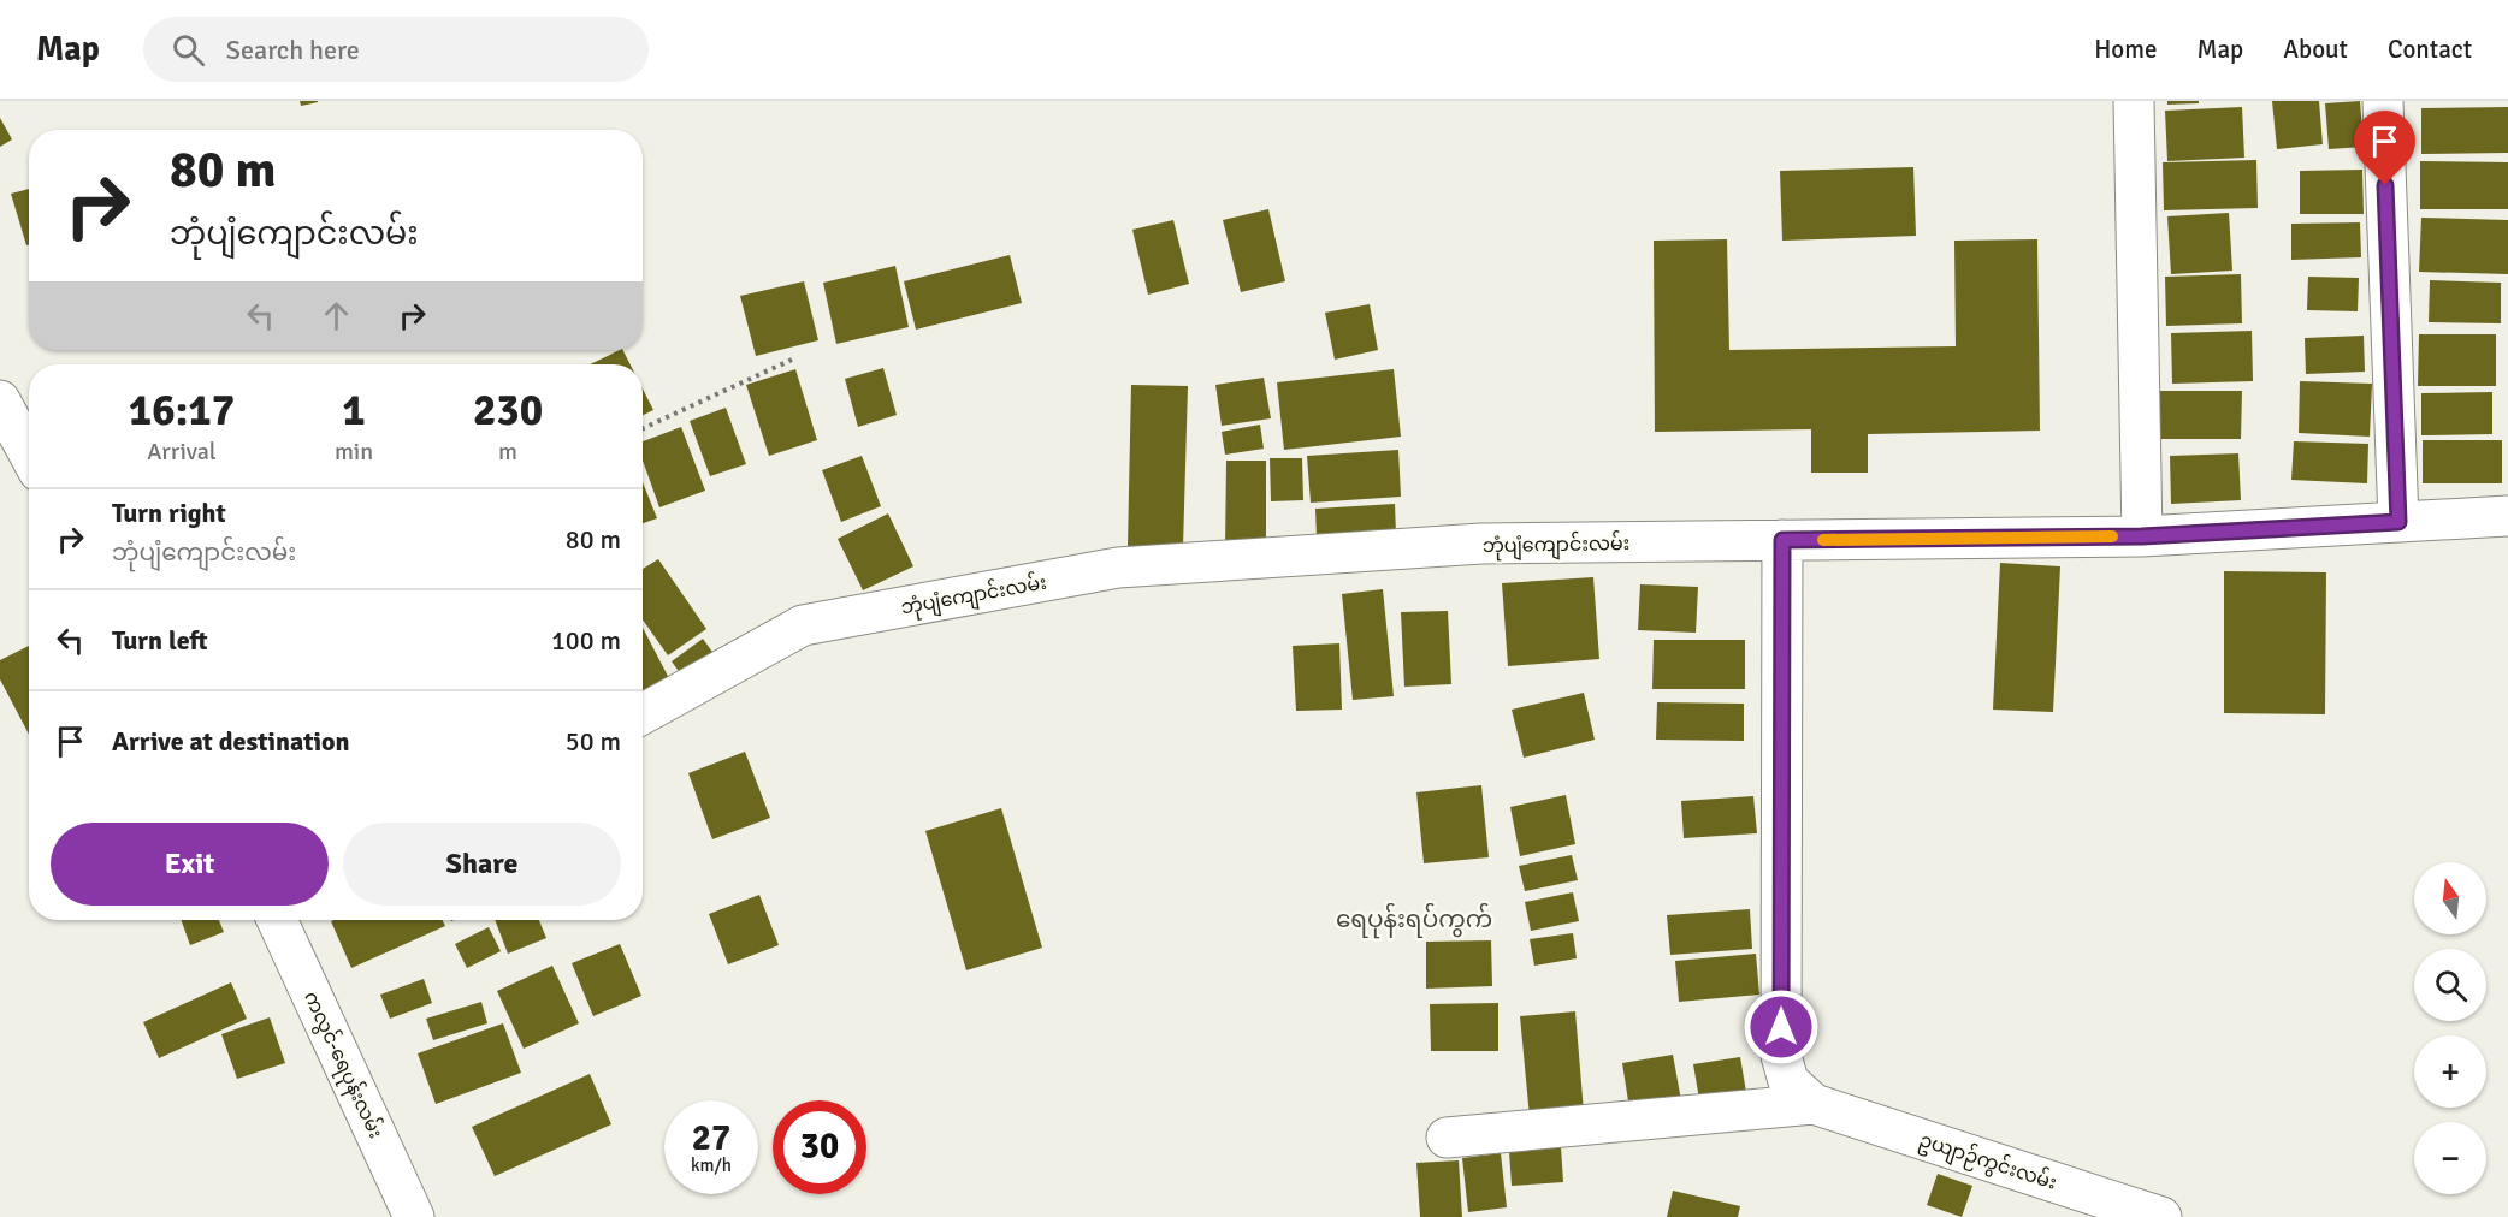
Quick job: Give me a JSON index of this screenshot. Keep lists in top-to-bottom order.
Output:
{
  "streets": {
    "street": ["ဘုံပျံကျောင်းလမ်း", "ကလွင်-ရေပုန်းလမ်း", "ဥယျာဉ်ကွင်းလမ်း"]
  },
  "districts": ["ရေပုန်းရပ်ကွက်"],
  "north": "top",
  "page": {
    "header": "Map",
    "search": "Search here",
    "nav": [
      "Home",
      "Map",
      "About",
      "Contact"
    ],
    "turn": ["80 m", "ဘုံပျံကျောင်းလမ်း"],
    "eta": [
      "16:17",
      "Arrival",
      "1",
      "min",
      "230",
      "m"
    ],
    "list": [
      {
        "name": "Turn right",
        "note": "ဘုံပျံကျောင်းလမ်း",
        "value": "80 m"
      },
      {
        "name": "Turn left",
        "value": "100 m"
      },
      {
        "name": "Arrive at destination",
        "value": "50 m"
      }
    ],
    "buttons": ["Exit", "Share"],
    "map_buttons": ["+", "−"],
    "speed": "27 km/h",
    "limit": "30"
  }
}
